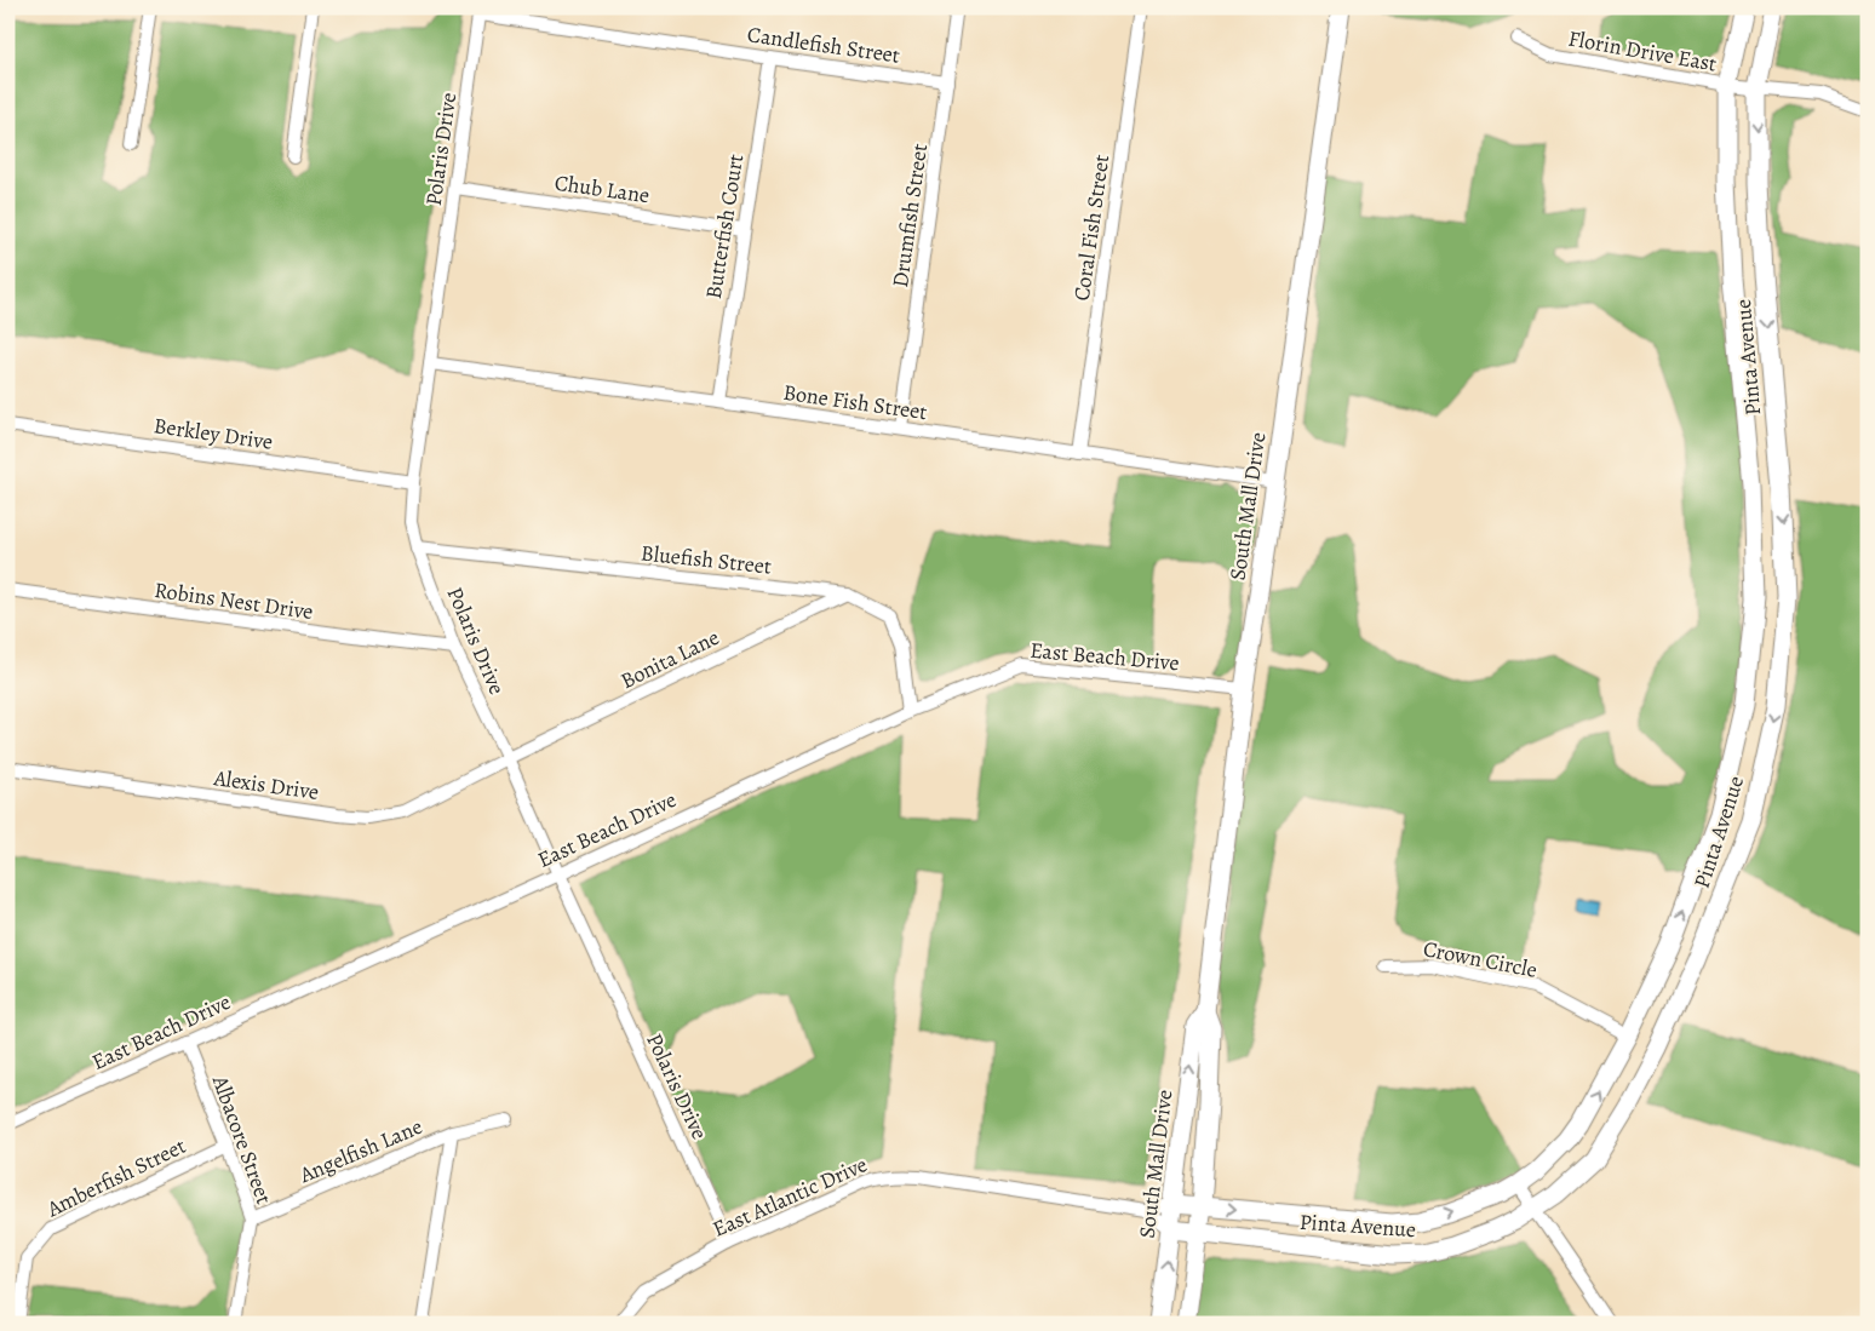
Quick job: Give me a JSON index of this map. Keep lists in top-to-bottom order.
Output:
{
  "streets": {
    "street": [
      "Candlefish Street",
      "Florin Drive East",
      "Polaris Drive",
      "Chub Lane",
      "Drumfish Street",
      "Butterfish Court",
      "Coral Fish Street",
      "Pinta Avenue",
      "Bone Fish Street",
      "Berkley Drive",
      "South Mall Drive",
      "Bluefish Street",
      "Robins Nest Drive",
      "East Beach Drive",
      "Bonita Lane",
      "Alexis Drive",
      "Crown Circle",
      "Albacore Street",
      "Angelfish Lane",
      "Amberfish Street",
      "East Atlantic Drive"
    ]
  },
  "crossings": [
    ["Candlefish Street", "Polaris Drive"],
    ["Candlefish Street", "Drumfish Street"],
    ["Candlefish Street", "Butterfish Court"],
    ["Florin Drive East", "Pinta Avenue"],
    ["Polaris Drive", "Chub Lane"],
    ["Polaris Drive", "Bone Fish Street"],
    ["Polaris Drive", "Berkley Drive"],
    ["Polaris Drive", "Bluefish Street"],
    ["Polaris Drive", "Robins Nest Drive"],
    ["Polaris Drive", "East Beach Drive"],
    ["Polaris Drive", "Bonita Lane"],
    ["Polaris Drive", "Alexis Drive"],
    ["Polaris Drive", "East Atlantic Drive"],
    ["Chub Lane", "Butterfish Court"],
    ["Drumfish Street", "Bone Fish Street"],
    ["Butterfish Court", "Bone Fish Street"],
    ["Coral Fish Street", "Bone Fish Street"],
    ["Pinta Avenue", "South Mall Drive"],
    ["Pinta Avenue", "Crown Circle"],
    ["Pinta Avenue", "East Atlantic Drive"],
    ["Bone Fish Street", "South Mall Drive"],
    ["South Mall Drive", "East Beach Drive"],
    ["South Mall Drive", "East Atlantic Drive"],
    ["Bluefish Street", "East Beach Drive"],
    ["Bluefish Street", "Bonita Lane"],
    ["East Beach Drive", "Albacore Street"],
    ["Bonita Lane", "Alexis Drive"],
    ["Albacore Street", "Angelfish Lane"],
    ["Albacore Street", "Amberfish Street"]
  ]
}
